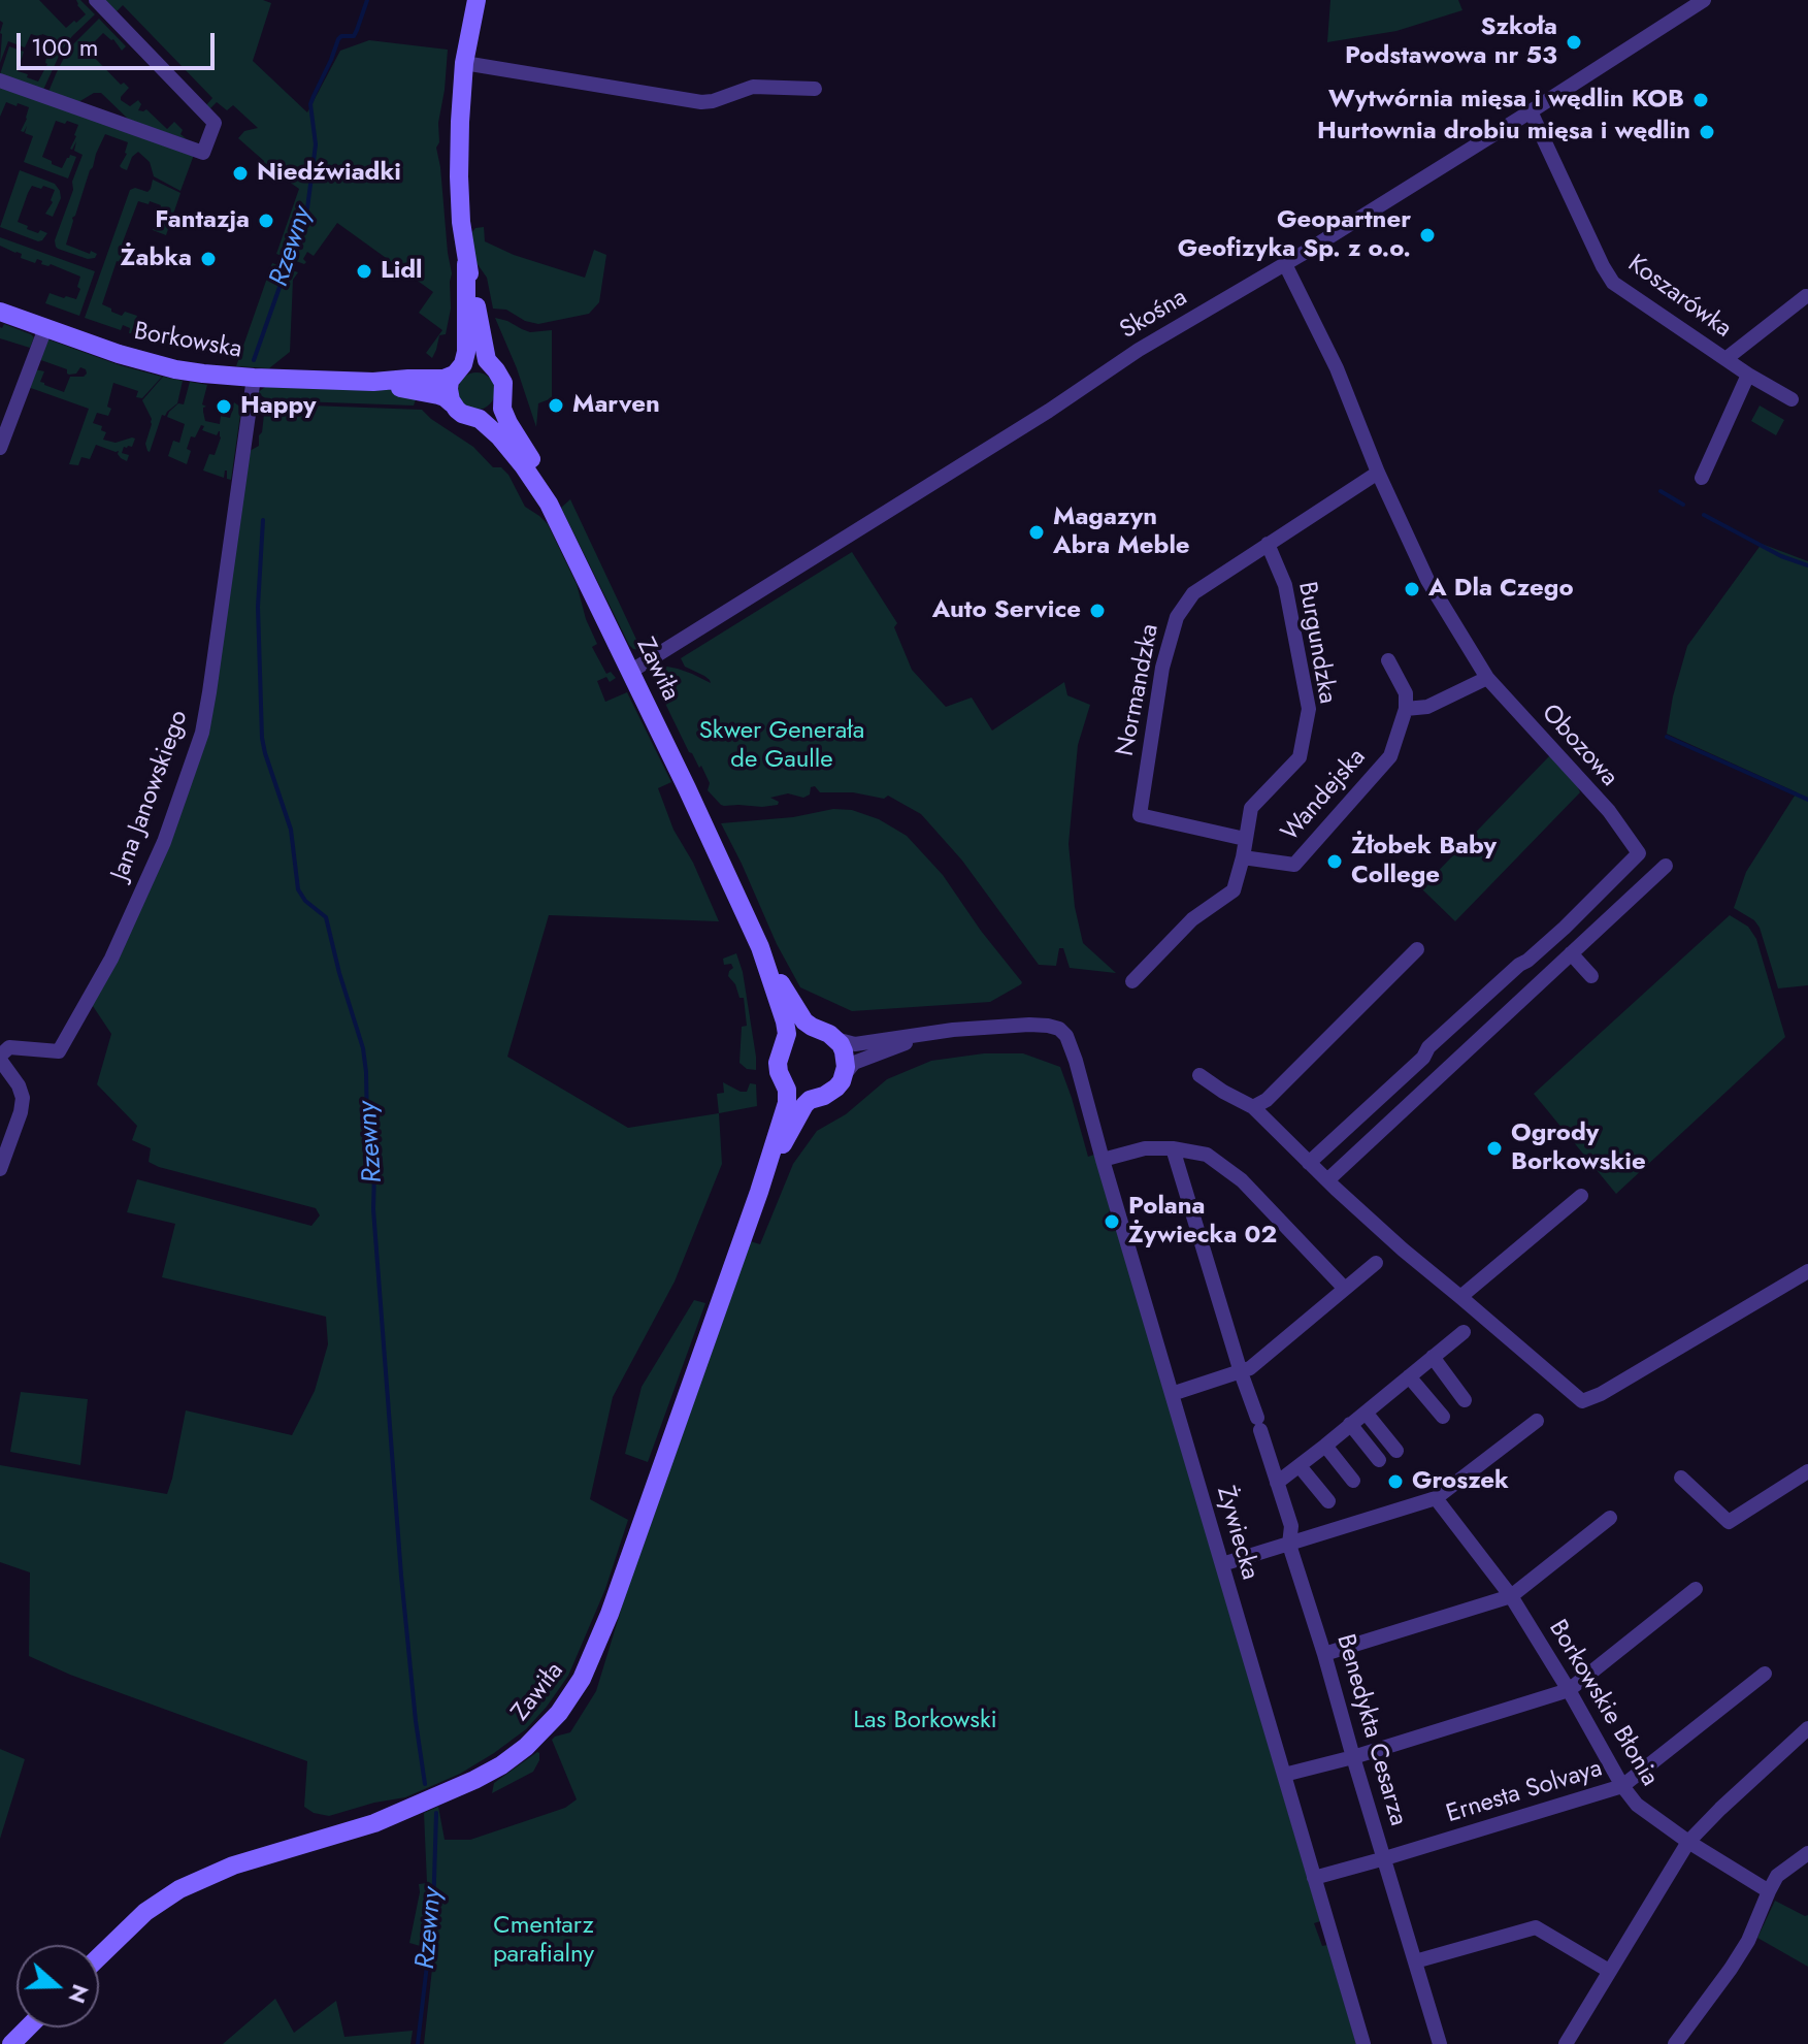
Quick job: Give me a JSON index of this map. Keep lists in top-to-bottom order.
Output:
{
  "streets": {
    "street": [
      "Koszarówka",
      "Skośna",
      "Borkowska",
      "Burgundzka",
      "Zawiła",
      "Normandzka",
      "Obozowa",
      "Jana Janowskiego",
      "Wandejska",
      "Żywiecka",
      "Borkowskie Błonia",
      "Benedykta Cesarza",
      "Ernesta Solvaya"
    ]
  },
  "crossings": [
    ["Koszarówka", "Skośna"],
    ["Skośna", "Zawiła"],
    ["Skośna", "Obozowa"],
    ["Borkowska", "Zawiła"],
    ["Borkowska", "Jana Janowskiego"],
    ["Burgundzka", "Normandzka"],
    ["Burgundzka", "Wandejska"],
    ["Normandzka", "Obozowa"],
    ["Żywiecka", "Ernesta Solvaya"],
    ["Borkowskie Błonia", "Ernesta Solvaya"],
    ["Benedykta Cesarza", "Ernesta Solvaya"]
  ],
  "water": ["Rzewny"],
  "parks": ["Skwer Generała de Gaulle", "Las Borkowski", "Cmentarz parafialny"],
  "places": [
    "Szkoła Podstawowa nr 53",
    "Wytwórnia mięsa i wędlin KOB",
    "Hurtownia drobiu mięsa i wędlin",
    "Niedźwiadki",
    "Fantazja",
    "Geopartner Geofizyka Sp. z o.o.",
    "Żabka",
    "Lidl",
    "Marven",
    "Happy",
    "Magazyn Abra Meble",
    "A Dla Czego",
    "Auto Service",
    "Żłobek Baby College",
    "Ogrody Borkowskie",
    "Polana Żywiecka 02",
    "Groszek"
  ],
  "scale_bar": "100 m",
  "north": "right"
}
